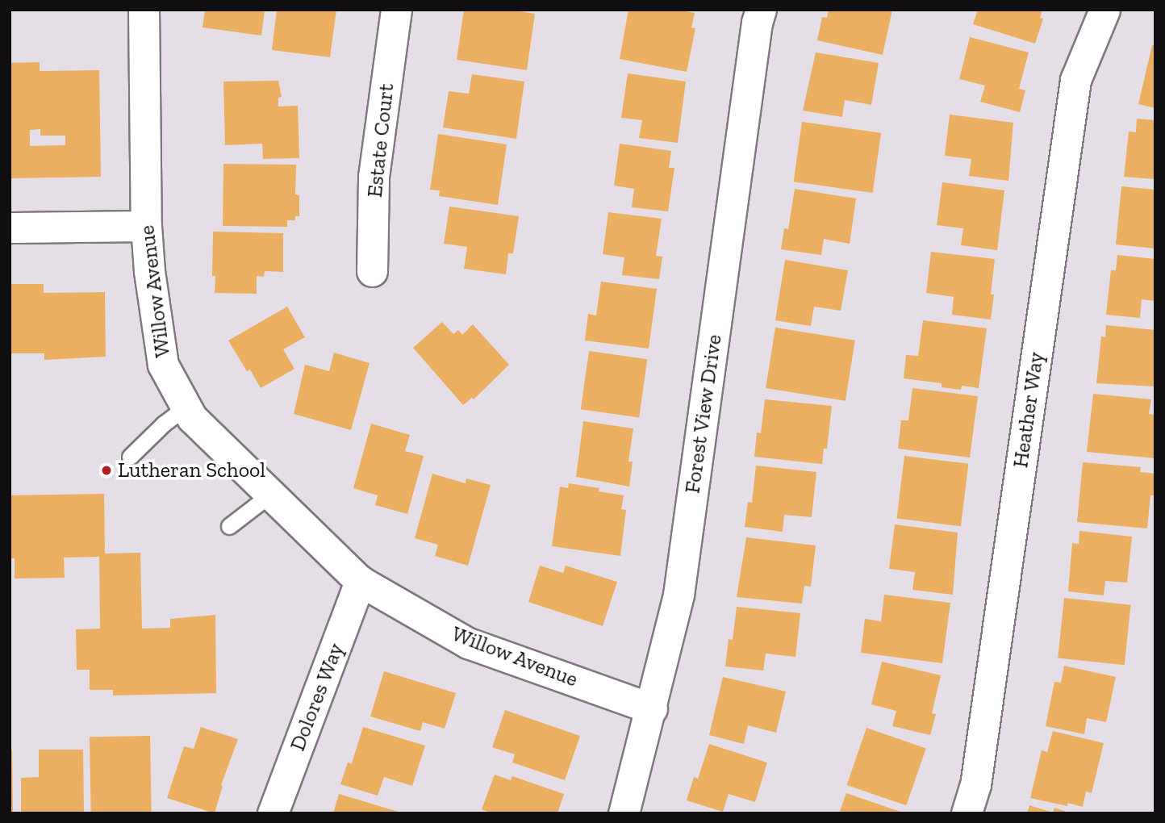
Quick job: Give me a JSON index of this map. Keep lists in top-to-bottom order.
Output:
{
  "streets": {
    "street": [
      "Estate Court",
      "Willow Avenue",
      "Heather Way",
      "Forest View Drive",
      "Dolores Way"
    ]
  },
  "crossings": [
    ["Willow Avenue", "Forest View Drive"],
    ["Willow Avenue", "Dolores Way"]
  ],
  "places": ["Lutheran School"]
}
